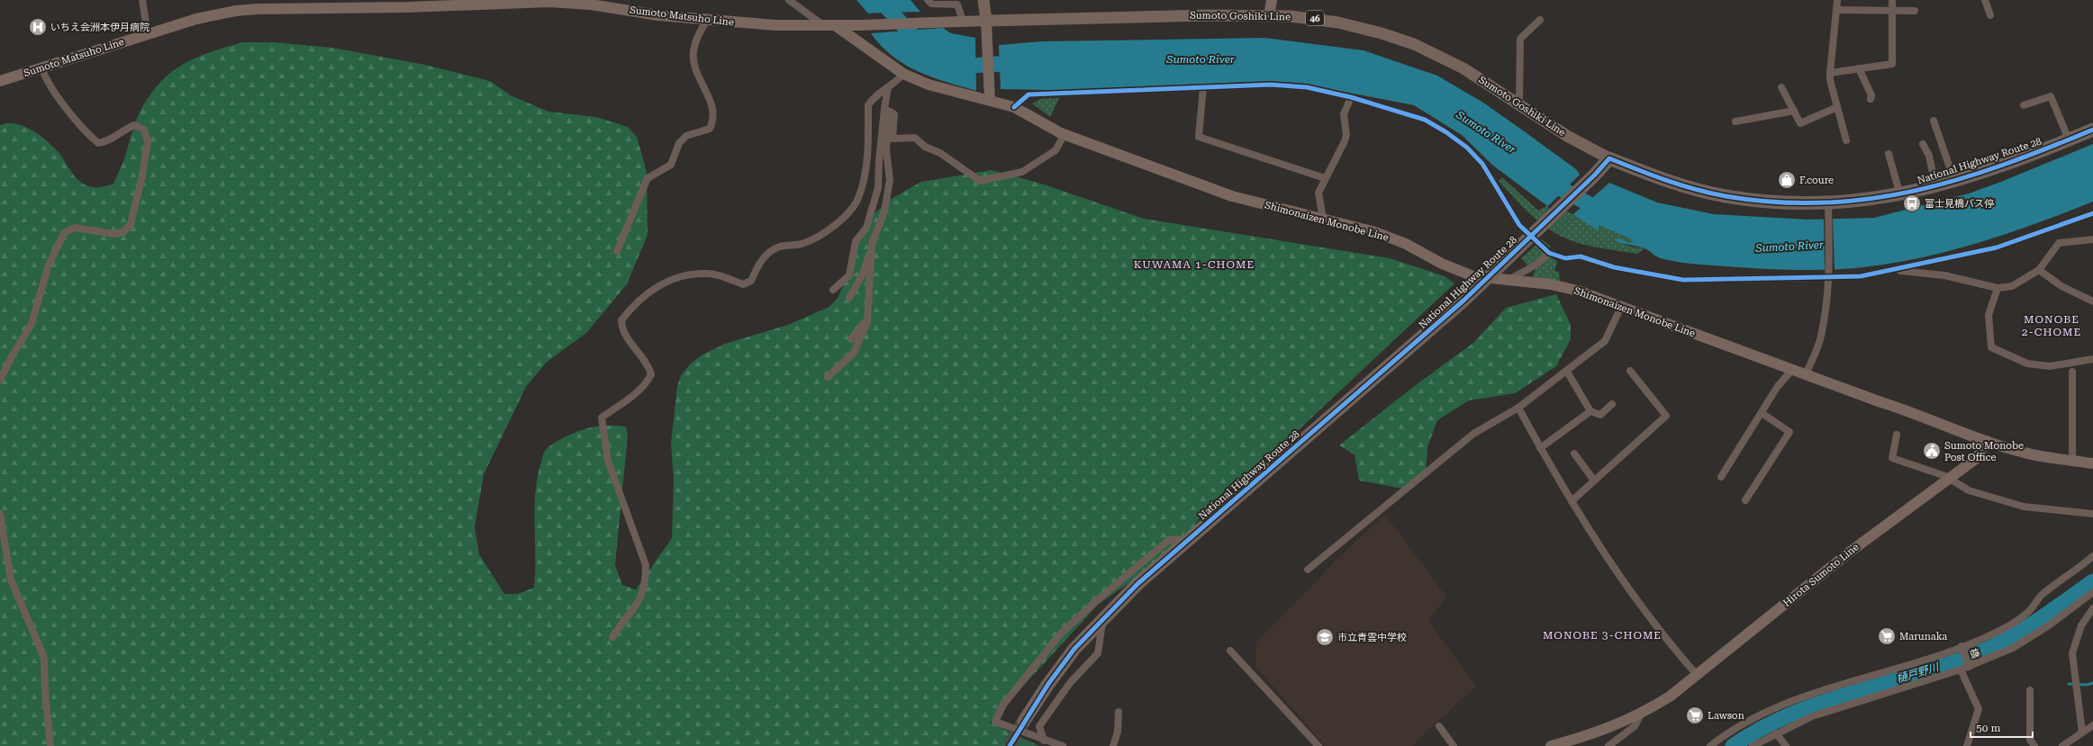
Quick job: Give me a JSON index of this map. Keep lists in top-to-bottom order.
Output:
{
  "streets": {
    "highway": ["National Highway Route 28"],
    "main road": [
      "Sumoto Matsuho Line",
      "Sumoto Goshiki Line",
      "46",
      "Shimonaizen Monobe Line",
      "Hirota Sumoto Line"
    ],
    "street": ["橋"]
  },
  "crossings": [
    ["Sumoto Matsuho Line", "Sumoto Goshiki Line"],
    ["Sumoto Matsuho Line", "Shimonaizen Monobe Line"],
    ["Sumoto Goshiki Line", "National Highway Route 28"],
    ["Shimonaizen Monobe Line", "Hirota Sumoto Line"]
  ],
  "districts": ["KUWAMA 1-CHOME", "MONOBE 2-CHOME", "MONOBE 3-CHOME"],
  "water": ["Sumoto River", "樋戸野川"],
  "places": {
    "hospital": ["いちえ会洲本伊月病院"],
    "shop": ["F.coure"],
    "bus stop": ["富士見橋バス停"],
    "public building": ["Sumoto Monobe Post Office"],
    "supermarket": ["Marunaka", "Lawson"],
    "school or university": ["市立青雲中学校"]
  },
  "scale_bar": "50 m"
}
